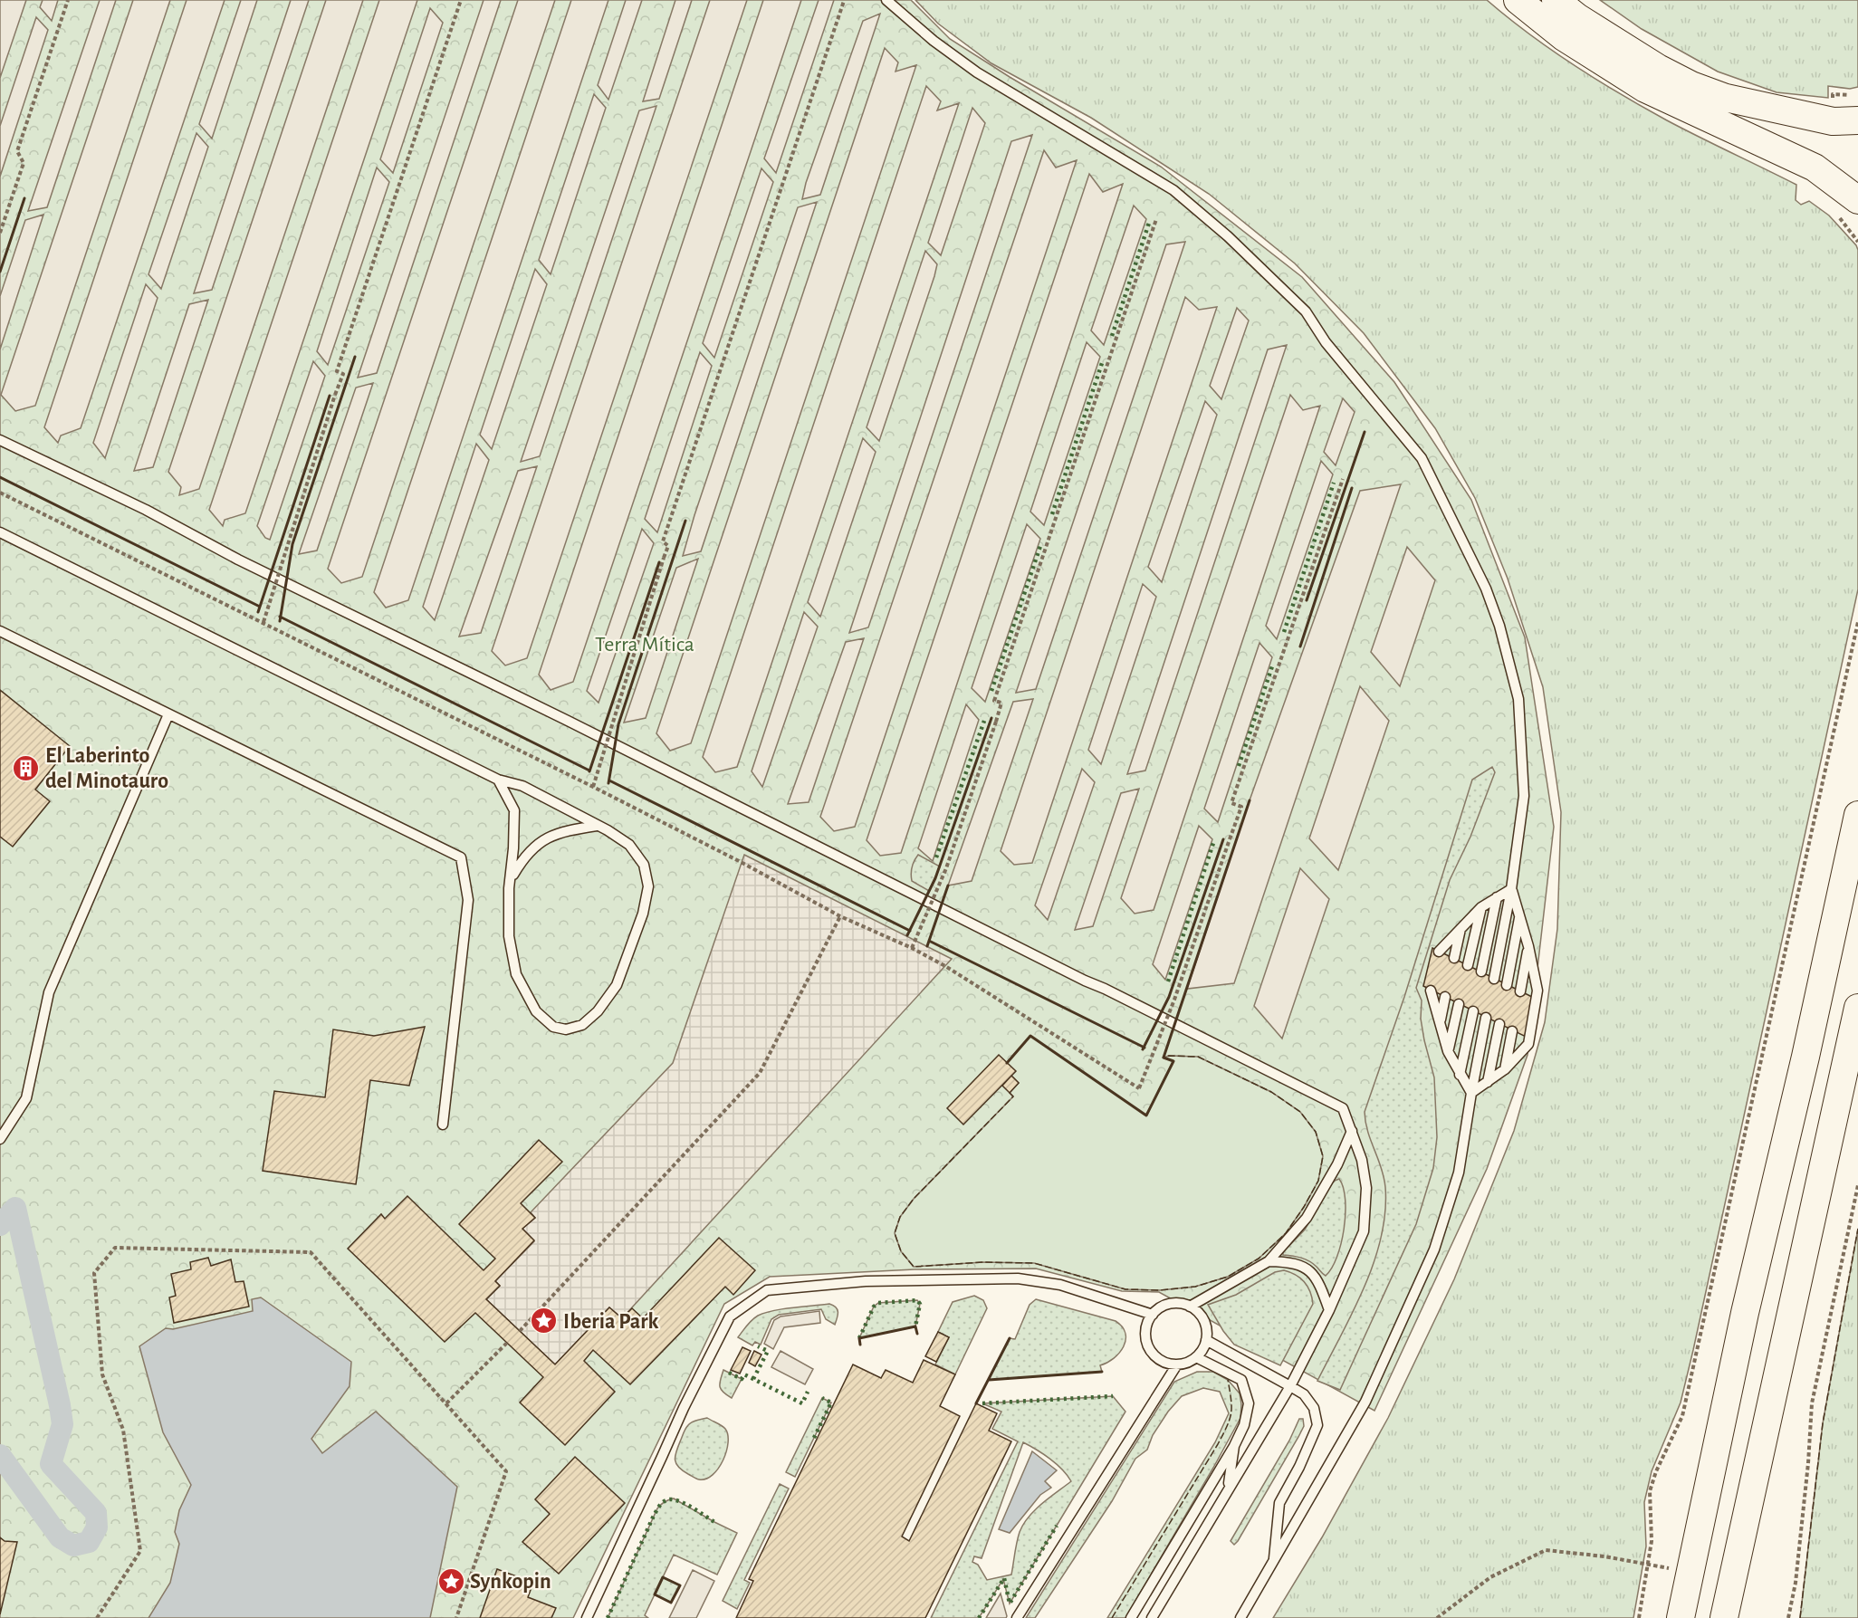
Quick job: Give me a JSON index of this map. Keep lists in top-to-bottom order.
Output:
{
  "parks": ["Terra Mítica"],
  "places": {
    "building": ["El Laberinto del Minotauro"],
    "place": ["Iberia Park", "Synkopin"]
  }
}
